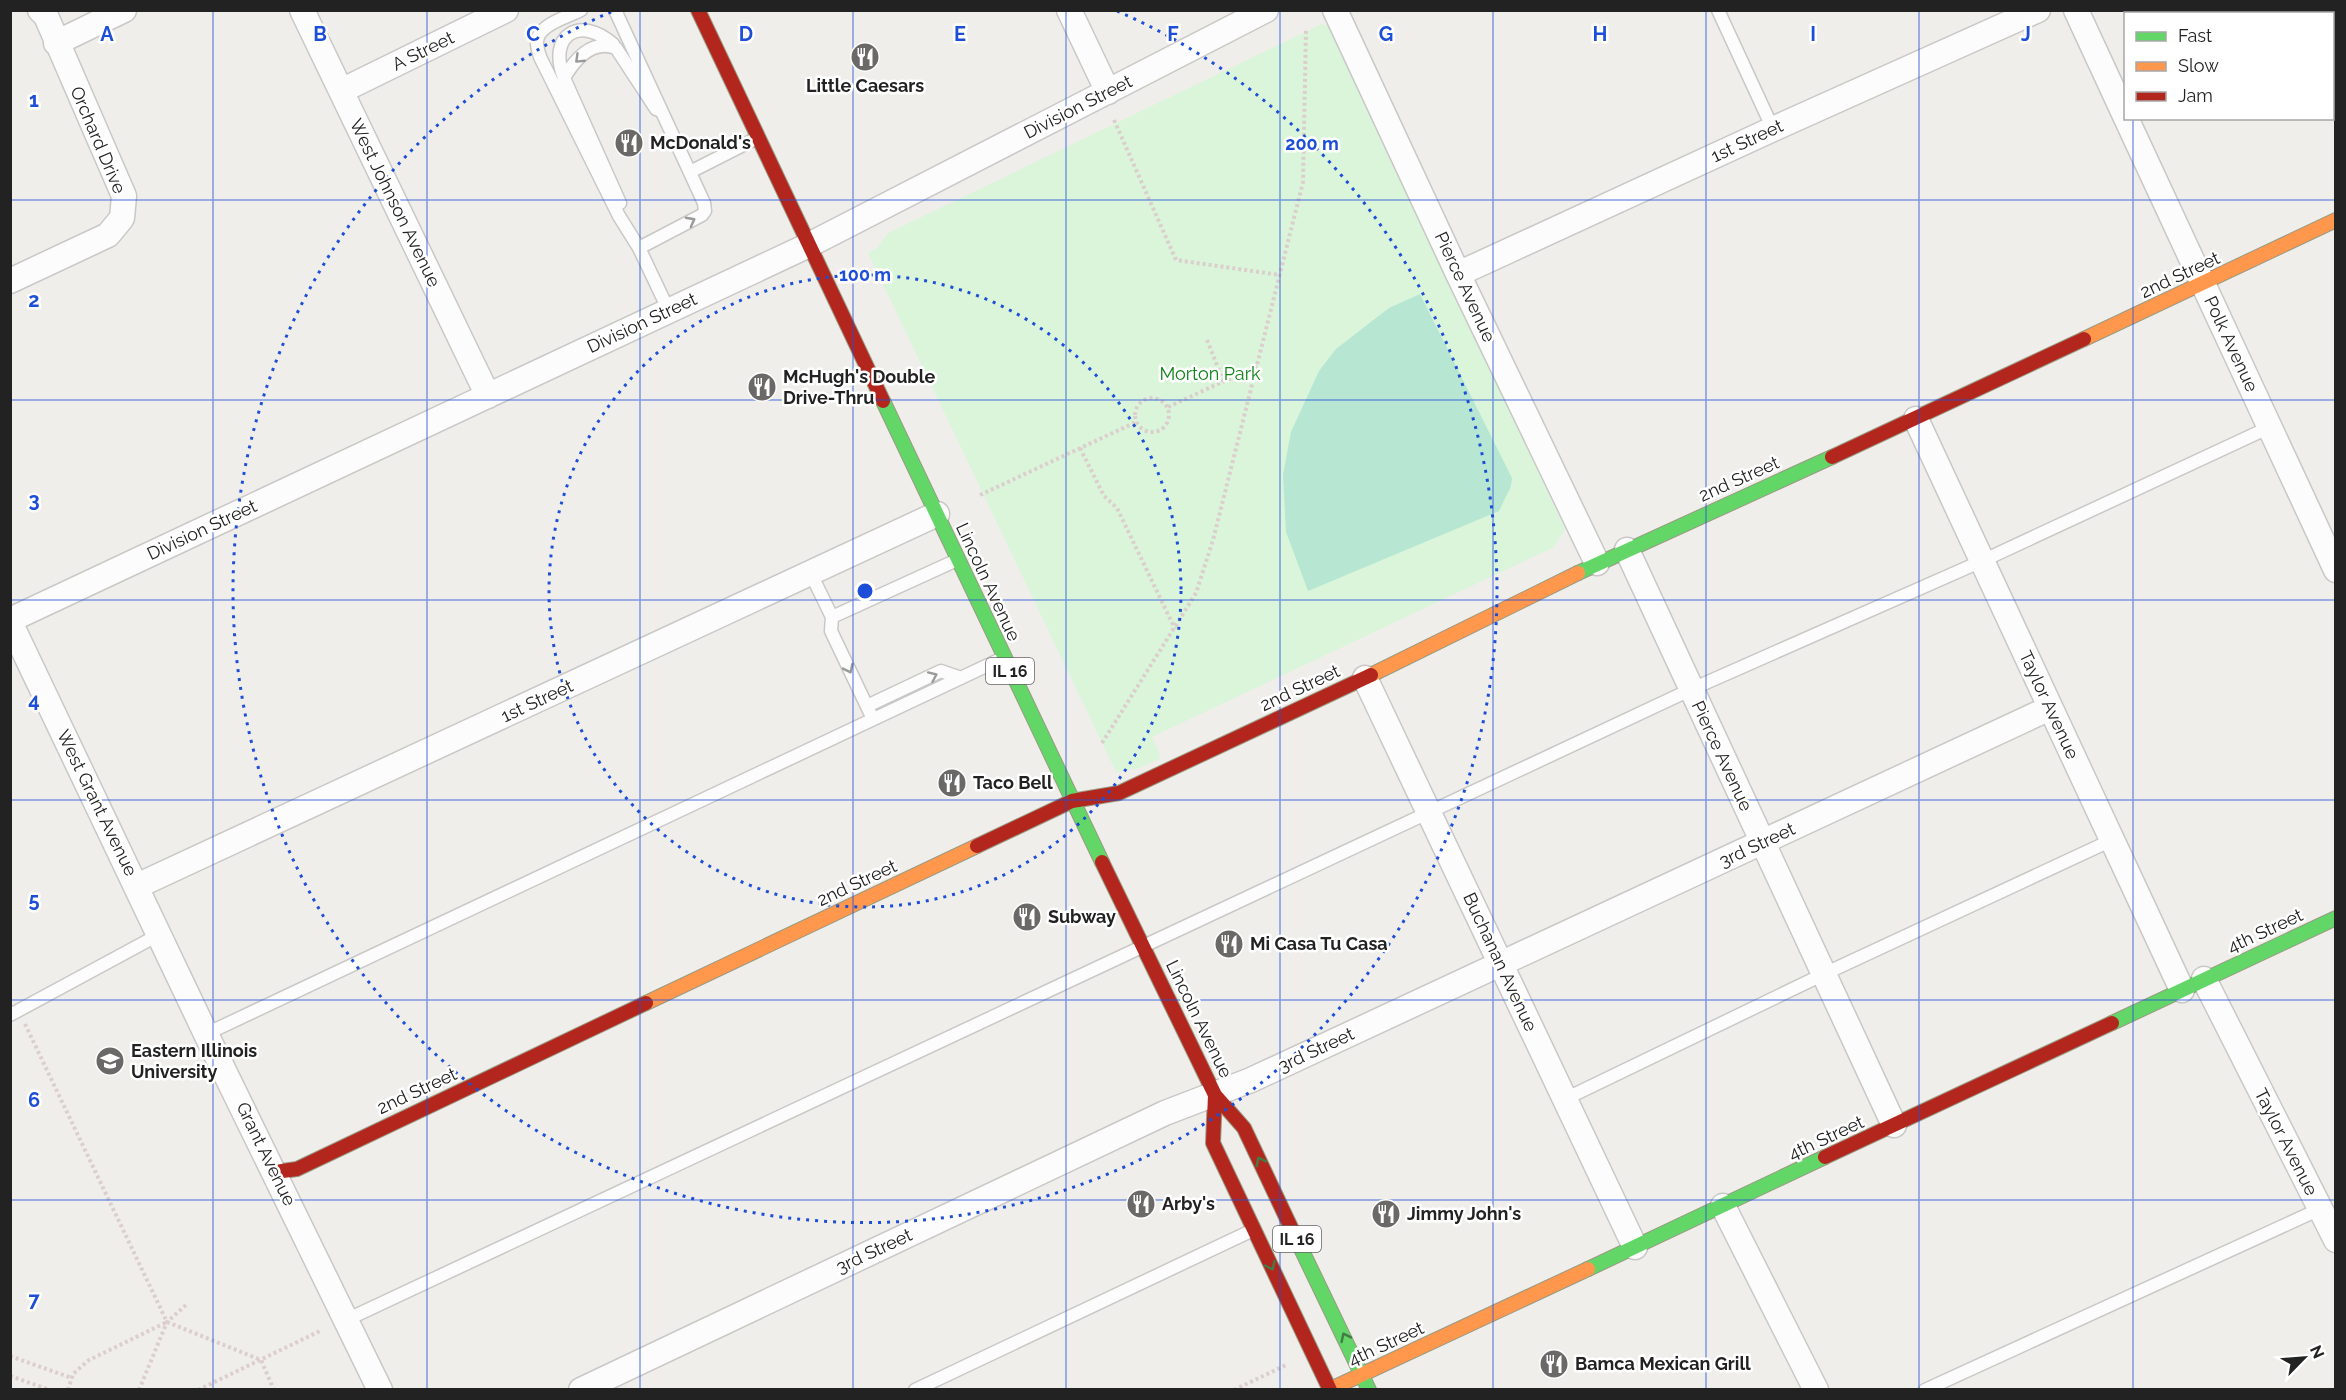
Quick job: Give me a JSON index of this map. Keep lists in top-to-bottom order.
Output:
{
  "streets": {
    "street": [
      "A Street",
      "Division Street",
      "Orchard Drive",
      "1st Street",
      "West Johnson Avenue",
      "2nd Street",
      "Pierce Avenue",
      "Polk Avenue",
      "Lincoln Avenue",
      "IL 16",
      "Taylor Avenue",
      "West Grant Avenue",
      "3rd Street",
      "4th Street",
      "Buchanan Avenue",
      "Grant Avenue"
    ]
  },
  "crossings": [
    ["A Street", "West Johnson Avenue"],
    ["Division Street", "West Johnson Avenue"],
    ["Division Street", "Lincoln Avenue"],
    ["Division Street", "IL 16"],
    ["Division Street", "West Grant Avenue"],
    ["1st Street", "Pierce Avenue"],
    ["1st Street", "Lincoln Avenue"],
    ["1st Street", "West Grant Avenue"],
    ["1st Street", "Grant Avenue"],
    ["2nd Street", "Pierce Avenue"],
    ["2nd Street", "Polk Avenue"],
    ["2nd Street", "Lincoln Avenue"],
    ["2nd Street", "Taylor Avenue"],
    ["2nd Street", "Buchanan Avenue"],
    ["2nd Street", "Grant Avenue"],
    ["Pierce Avenue", "3rd Street"],
    ["Pierce Avenue", "4th Street"],
    ["Lincoln Avenue", "IL 16"],
    ["Lincoln Avenue", "3rd Street"],
    ["Lincoln Avenue", "4th Street"],
    ["Taylor Avenue", "3rd Street"],
    ["Taylor Avenue", "4th Street"],
    ["West Grant Avenue", "Grant Avenue"],
    ["3rd Street", "Buchanan Avenue"],
    ["4th Street", "Buchanan Avenue"]
  ],
  "parks": ["Morton Park"],
  "places": {
    "restaurant": [
      "Little Caesars",
      "McDonald's",
      "McHugh's Double Drive-Thru",
      "Taco Bell",
      "Subway",
      "Mi Casa Tu Casa",
      "Arby's",
      "Jimmy John's",
      "Bamca Mexican Grill"
    ],
    "school or university": ["Eastern Illinois University"]
  },
  "legend": ["Fast", "Slow", "Jam"],
  "north": "top right",
  "grid": {
    "columns": [
      "A",
      "B",
      "C",
      "D",
      "E",
      "F",
      "G",
      "H",
      "I",
      "J"
    ],
    "rows": [
      "1",
      "2",
      "3",
      "4",
      "5",
      "6",
      "7"
    ]
  },
  "rings": ["200 m", "100 m"]
}
